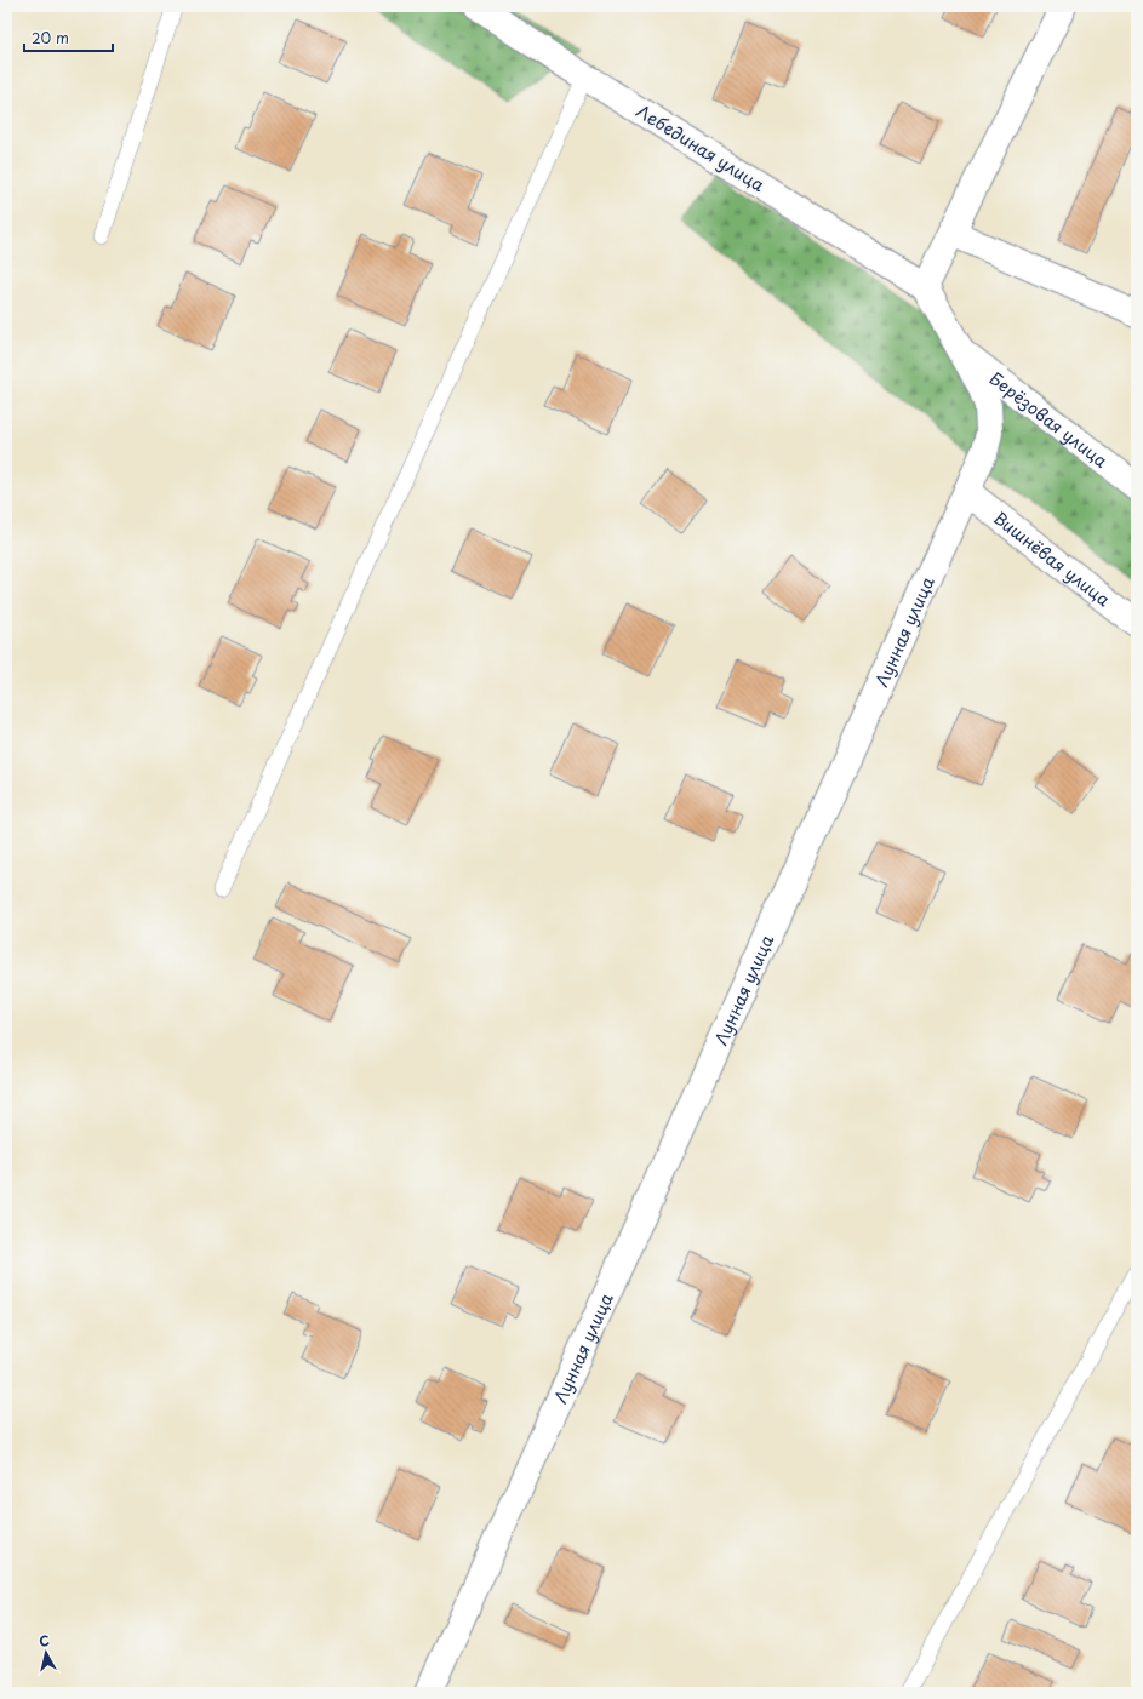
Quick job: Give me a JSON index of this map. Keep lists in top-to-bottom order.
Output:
{
  "streets": {
    "street": [
      "Лебединая улица",
      "Берёзовая улица",
      "Вишнёвая улица",
      "Лунная улица"
    ]
  },
  "crossings": [
    ["Лебединая улица", "Лунная улица"],
    ["Берёзовая улица", "Лунная улица"],
    ["Вишнёвая улица", "Лунная улица"]
  ],
  "scale_bar": "20 m",
  "north": "top"
}
